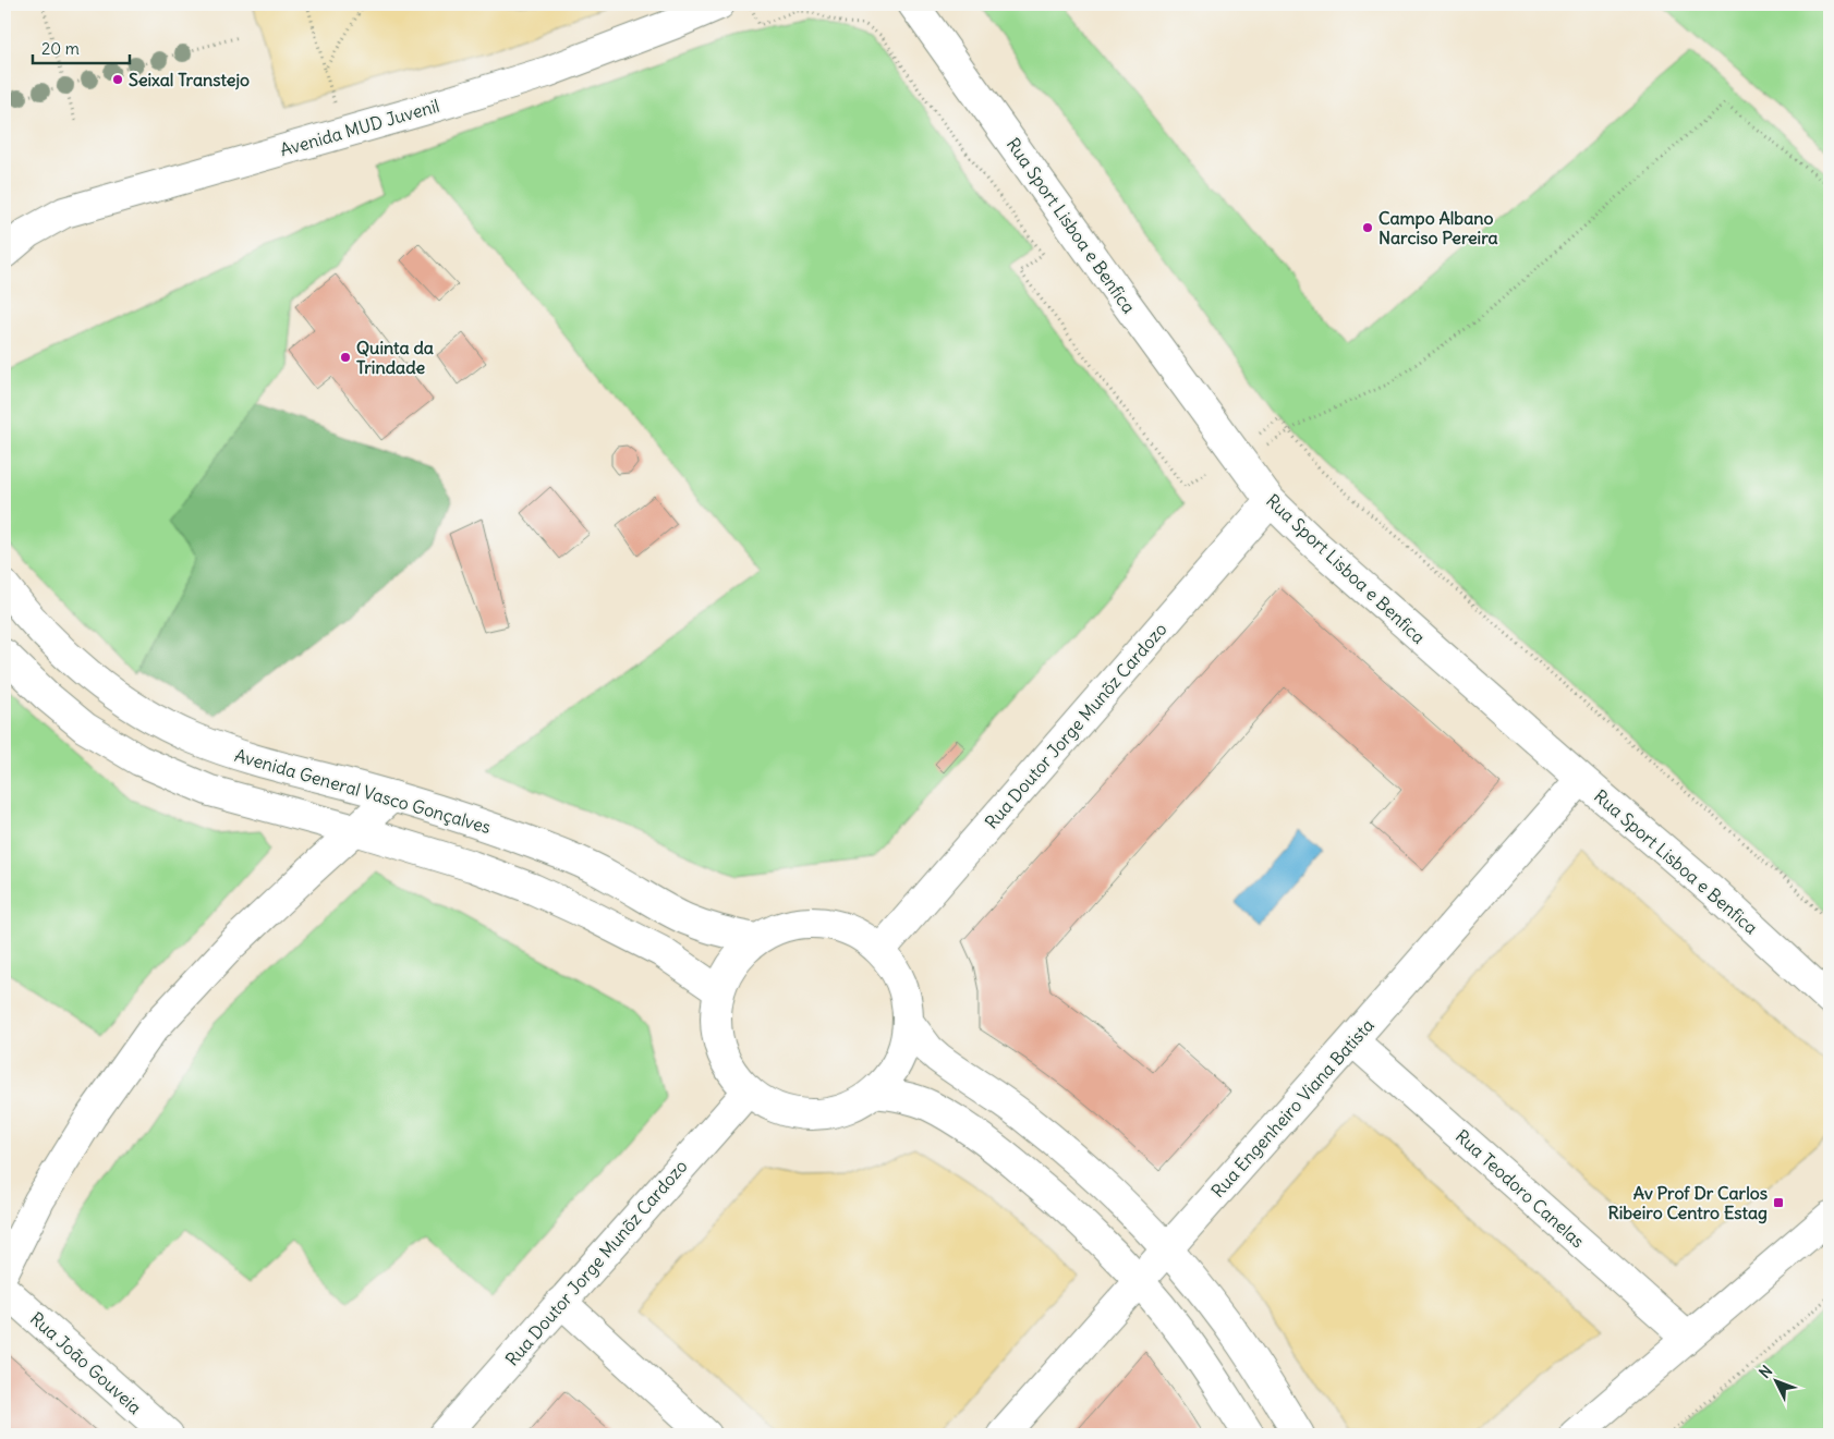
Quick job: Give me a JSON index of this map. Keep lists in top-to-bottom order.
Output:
{
  "streets": {
    "street": [
      "Avenida MUD Juvenil",
      "Rua Sport Lisboa e Benfica",
      "Rua Doutor Jorge Munõz Cardozo",
      "Avenida General Vasco Gonçalves",
      "Rua Engenheiro Viana Batista",
      "Rua Teodoro Canelas",
      "Rua João Gouveia"
    ]
  },
  "crossings": [
    ["Rua Sport Lisboa e Benfica", "Rua Doutor Jorge Munõz Cardozo"],
    ["Rua Sport Lisboa e Benfica", "Rua Engenheiro Viana Batista"],
    ["Rua Doutor Jorge Munõz Cardozo", "Avenida General Vasco Gonçalves"],
    ["Rua Engenheiro Viana Batista", "Rua Teodoro Canelas"]
  ],
  "places": {
    "other": ["Seixal Transtejo", "Campo Albano Narciso Pereira", "Quinta da Trindade"],
    "transit": ["Av Prof Dr Carlos Ribeiro Centro Estag"]
  },
  "scale_bar": "20 m",
  "north": "top left"
}
